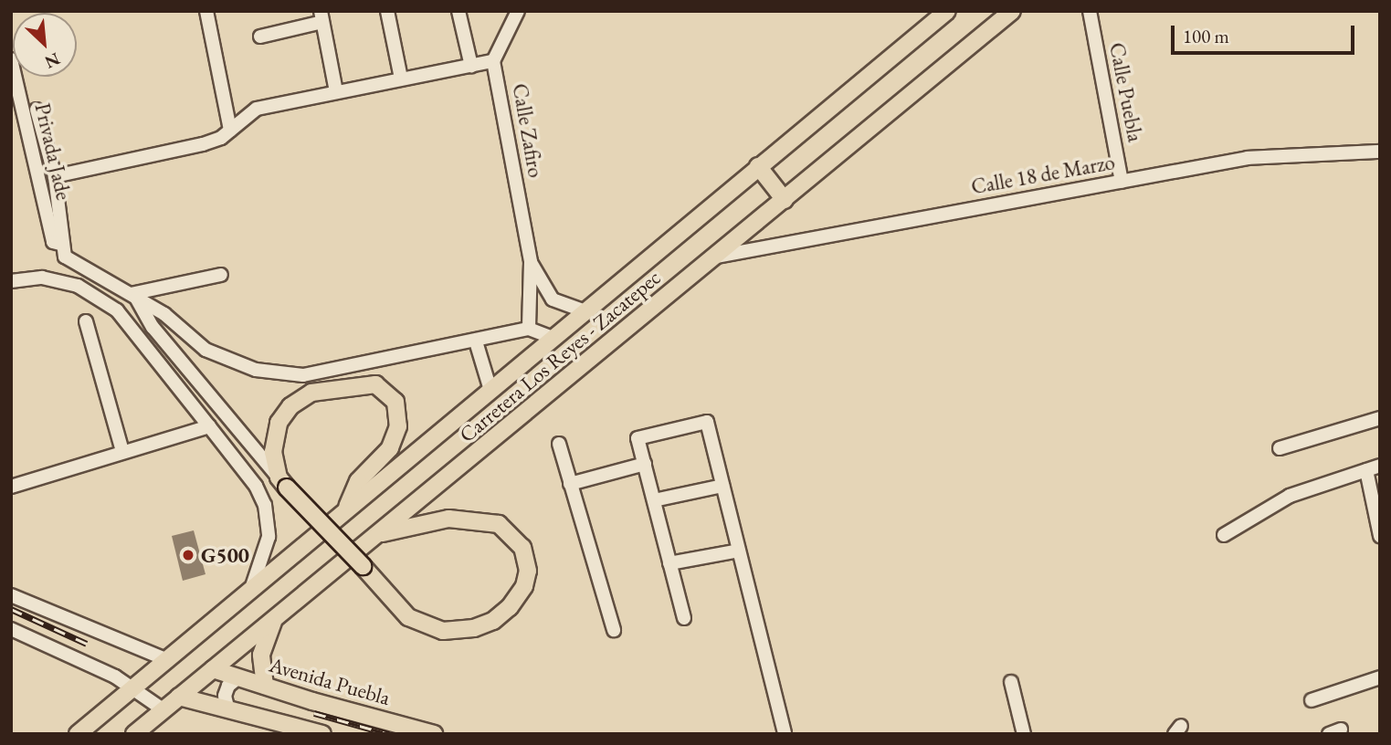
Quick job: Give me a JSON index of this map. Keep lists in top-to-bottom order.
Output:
{
  "streets": {
    "main road": ["Carretera Los Reyes - Zacatepec", "Avenida Puebla"],
    "street": [
      "Calle Puebla",
      "Calle Zafiro",
      "Privada Jade",
      "Calle 18 de Marzo"
    ]
  },
  "crossings": [
    ["Calle Puebla", "Calle 18 de Marzo"],
    ["Calle Zafiro", "Carretera Los Reyes - Zacatepec"],
    ["Calle 18 de Marzo", "Carretera Los Reyes - Zacatepec"],
    ["Carretera Los Reyes - Zacatepec", "Avenida Puebla"]
  ],
  "places": ["G500"],
  "scale_bar": "100 m",
  "north": "bottom right"
}
